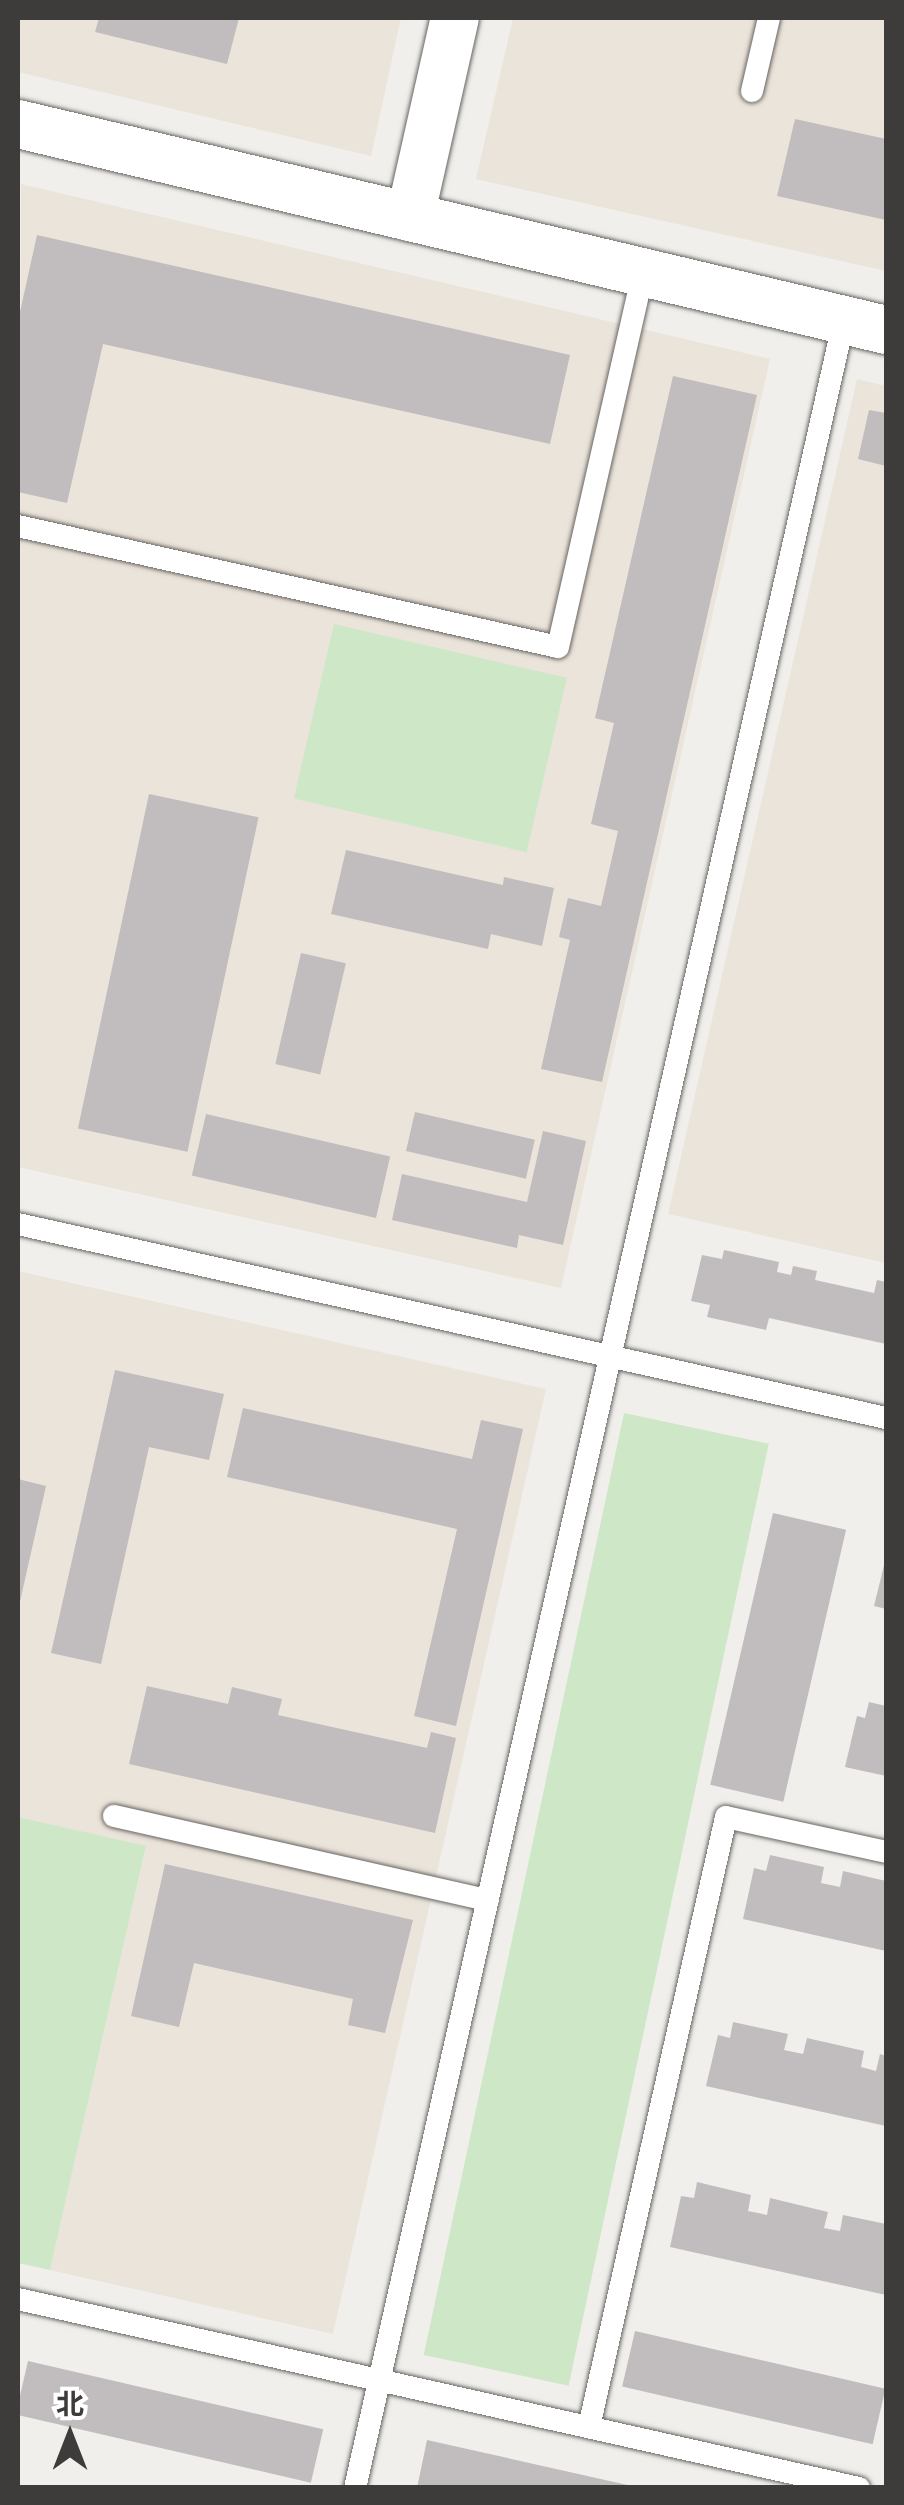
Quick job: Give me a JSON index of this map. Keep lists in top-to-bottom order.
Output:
{
  "north": "top"
}
